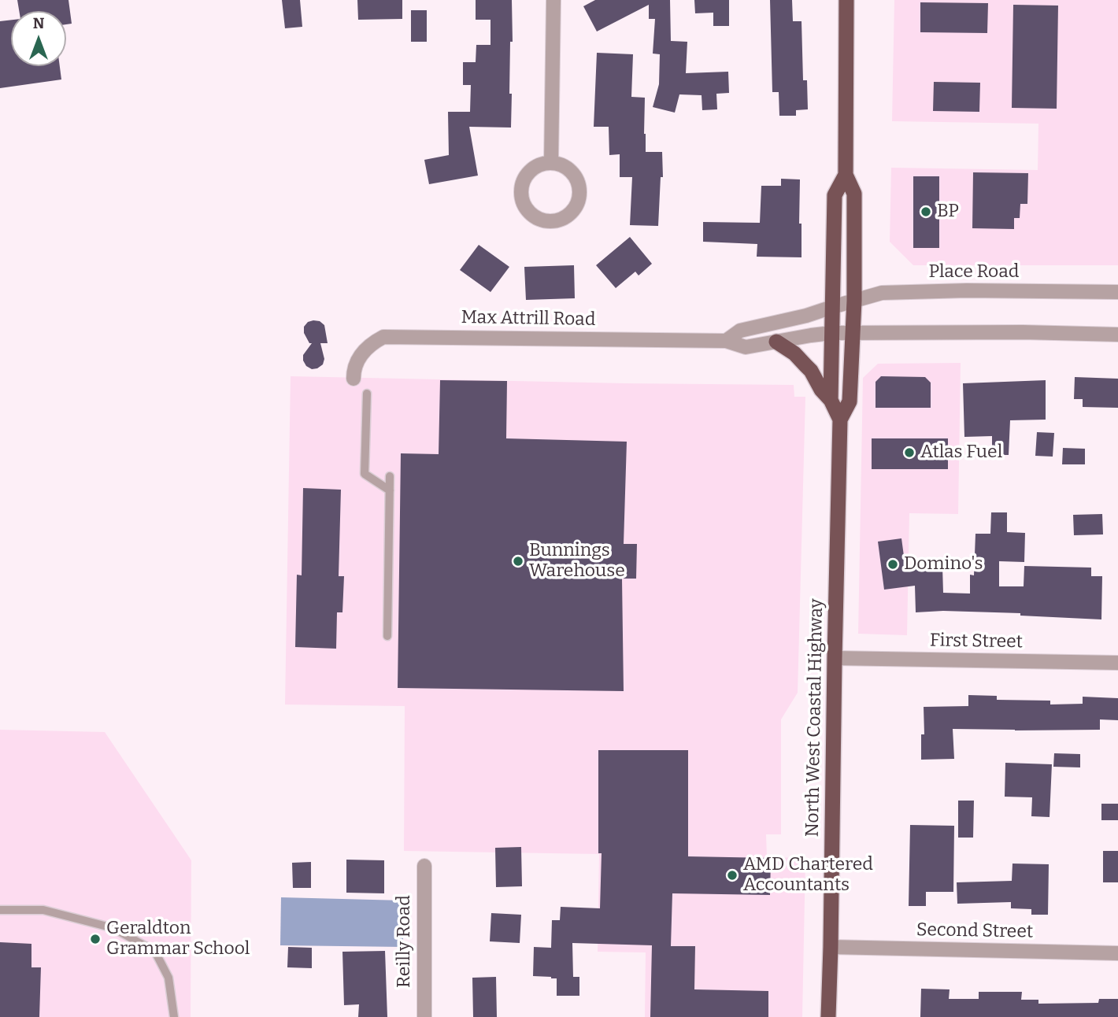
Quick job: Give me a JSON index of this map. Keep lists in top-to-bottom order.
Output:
{
  "streets": {
    "highway": ["North West Coastal Highway"],
    "street": [
      "Place Road",
      "Max Attrill Road",
      "First Street",
      "Second Street",
      "Reilly Road"
    ]
  },
  "crossings": [
    ["Place Road", "Max Attrill Road"],
    ["Place Road", "North West Coastal Highway"],
    ["Max Attrill Road", "North West Coastal Highway"],
    ["First Street", "North West Coastal Highway"],
    ["North West Coastal Highway", "Second Street"]
  ],
  "places": [
    "BP",
    "Atlas Fuel",
    "Bunnings Warehouse",
    "Domino's",
    "AMD Chartered Accountants",
    "Geraldton Grammar School"
  ],
  "north": "top"
}
